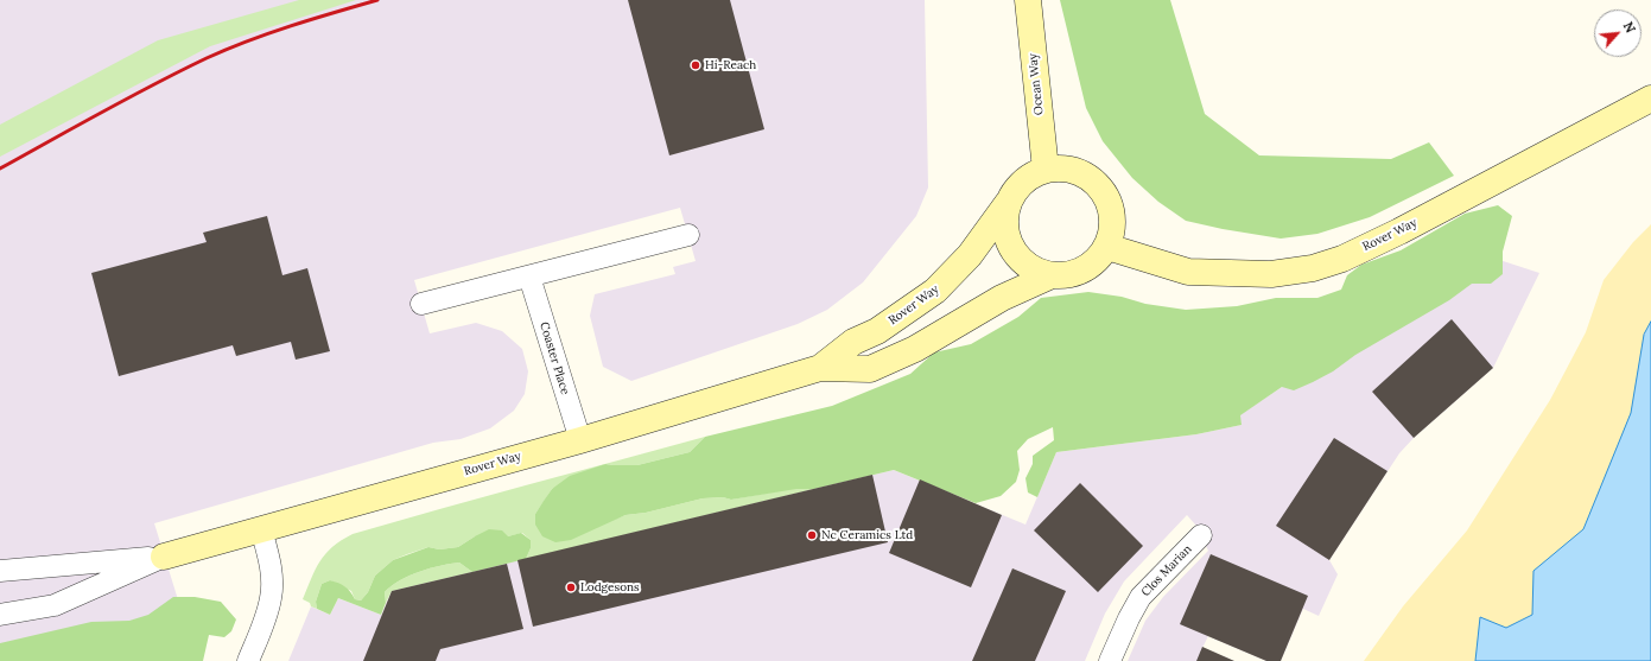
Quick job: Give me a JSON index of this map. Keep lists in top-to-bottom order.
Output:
{
  "streets": {
    "street": [
      "Ocean Way",
      "Rover Way",
      "Coaster Place",
      "Clos Marian"
    ]
  },
  "crossings": [
    ["Ocean Way", "Rover Way"],
    ["Rover Way", "Coaster Place"]
  ],
  "places": ["Hi-Reach", "Nc Ceramics Ltd", "Lodgesons"],
  "north": "top right"
}
